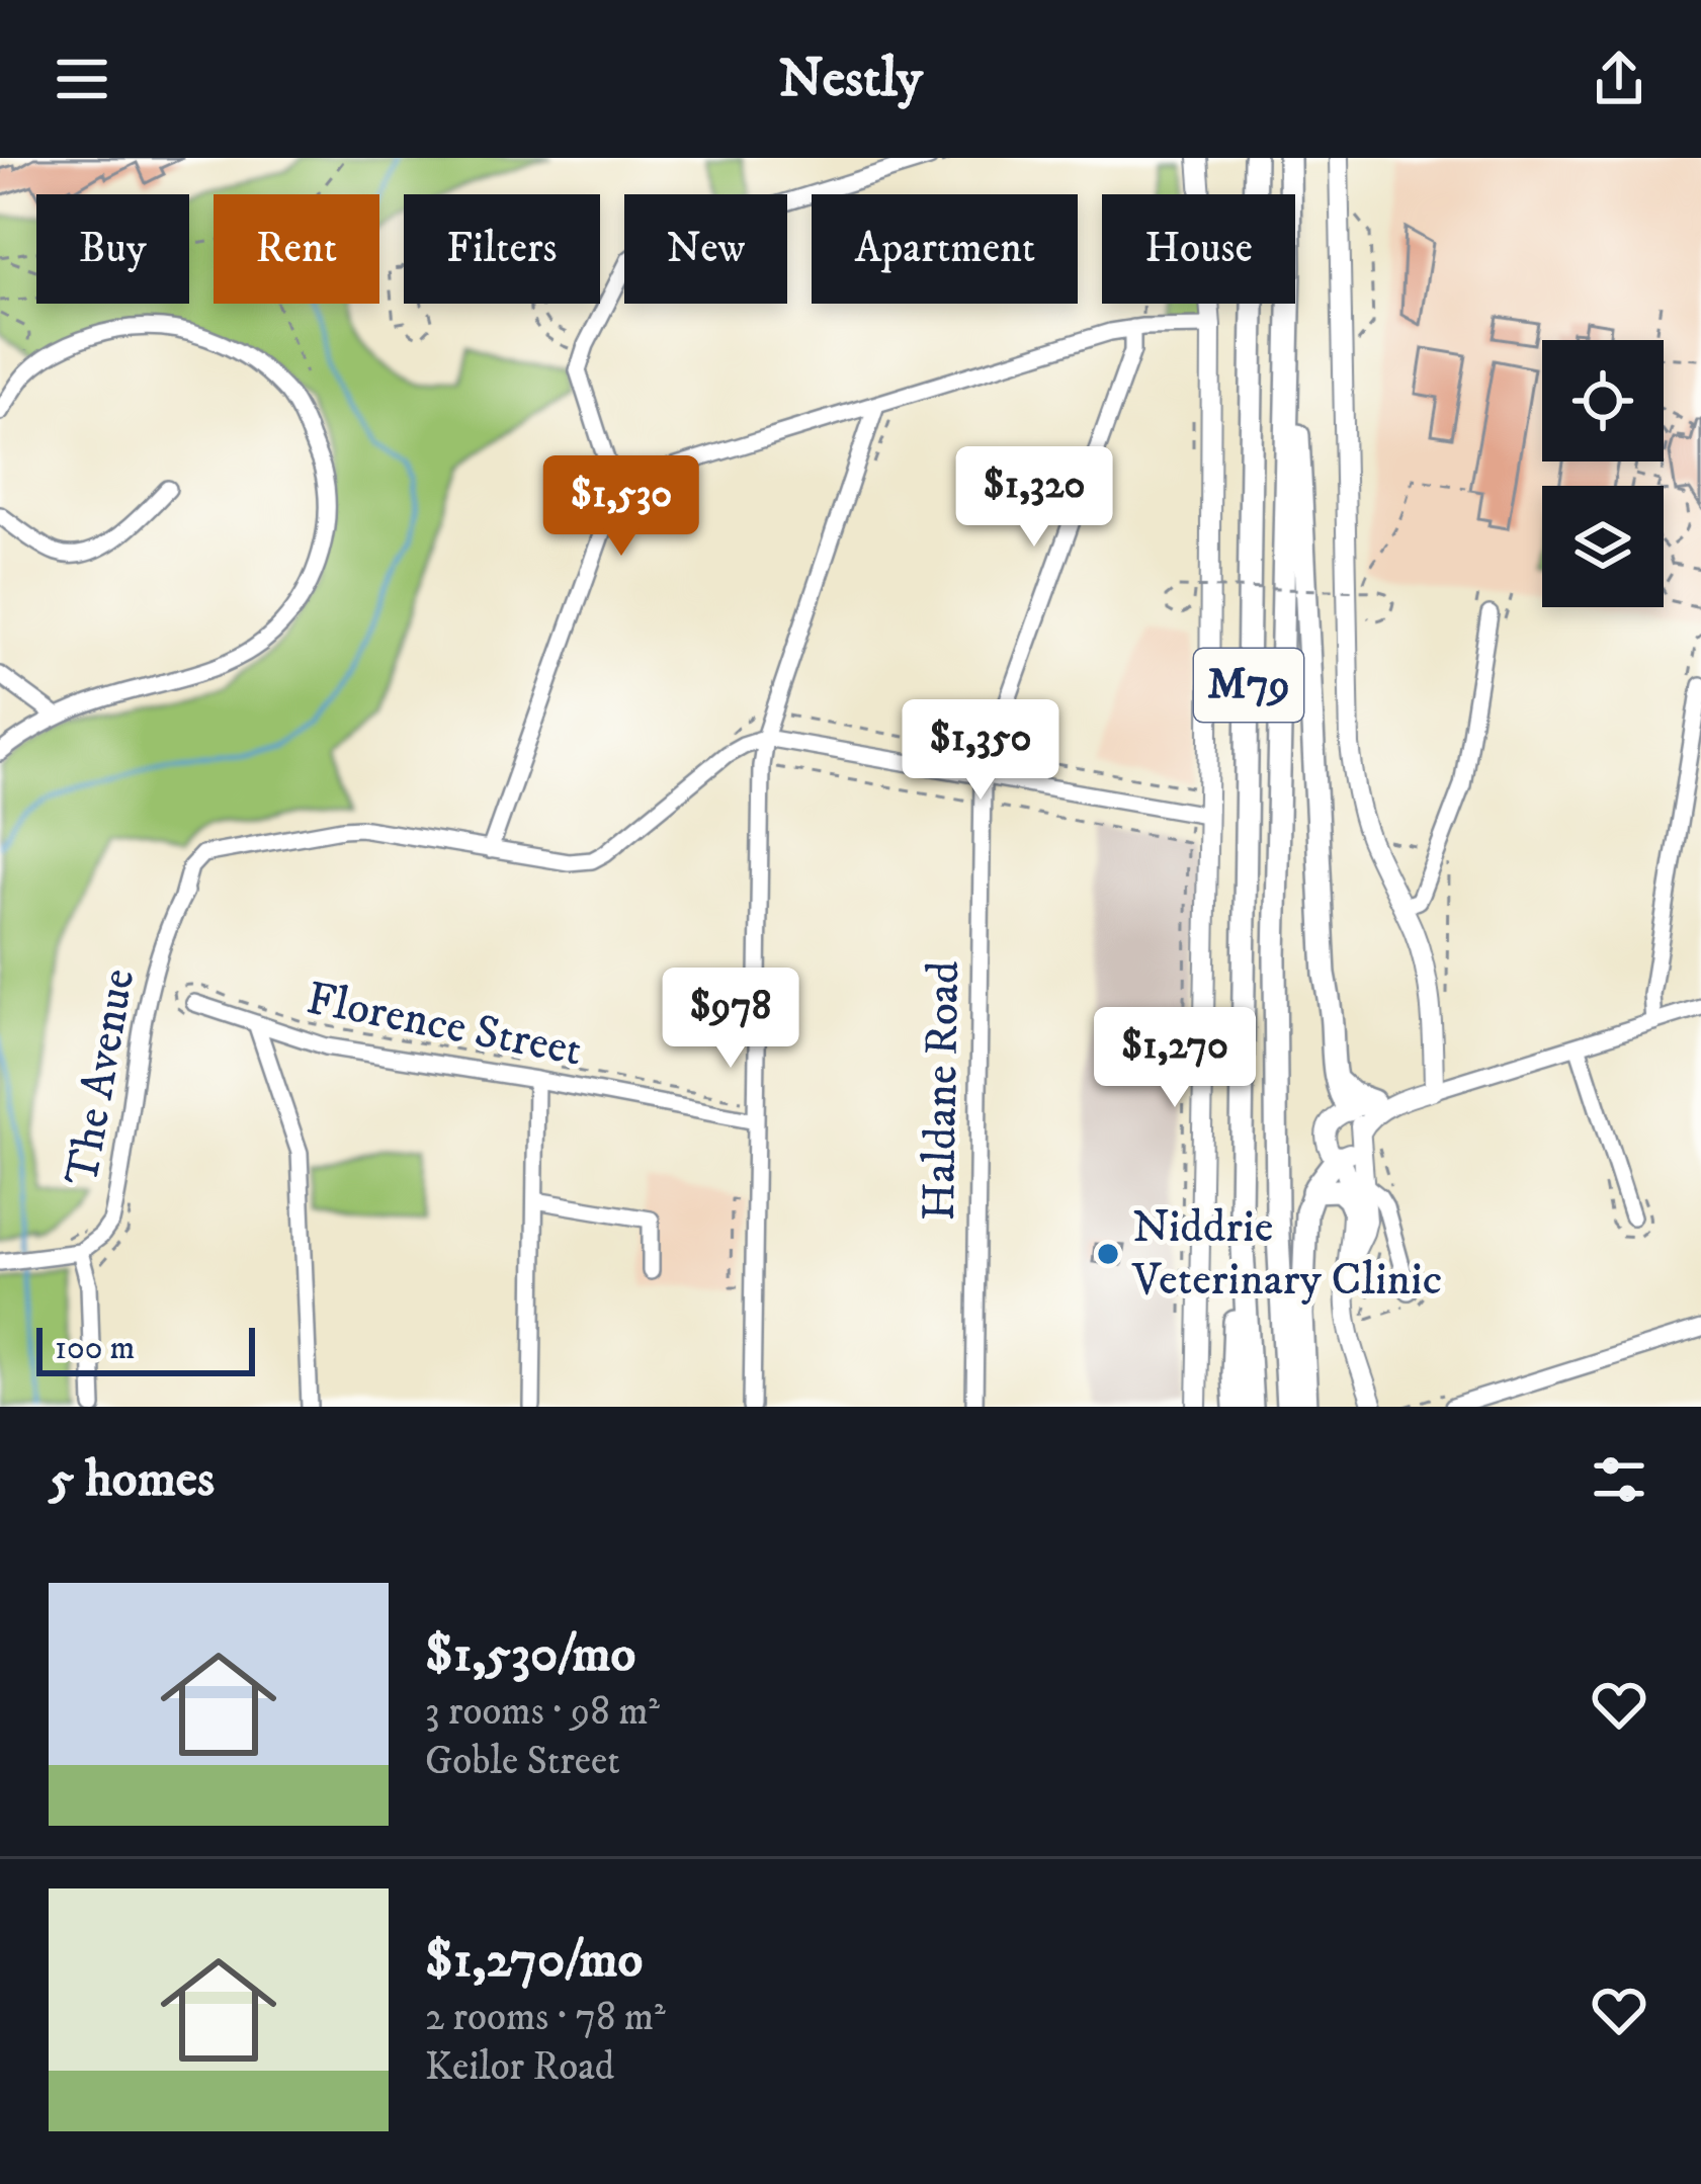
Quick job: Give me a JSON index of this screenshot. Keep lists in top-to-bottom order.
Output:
{
  "streets": {
    "highway": ["M79"],
    "street": ["Florence Street", "The Avenue", "Haldane Road"]
  },
  "places": ["Niddrie Veterinary Clinic"],
  "scale_bar": "100 m",
  "page": {
    "header": "Nestly",
    "chip": [
      "Buy",
      "Rent",
      "Filters",
      "New",
      "Apartment",
      "House"
    ],
    "price": [
      "$1,320",
      "$1,530",
      "$1,350",
      "$978",
      "$1,270"
    ],
    "scale": "100 m",
    "heading": "5 homes",
    "list": [
      {
        "name": "$1,530/mo",
        "note": "3 rooms · 98 m² · Goble Street"
      },
      {
        "name": "$1,270/mo",
        "note": "2 rooms · 78 m² · Keilor Road"
      }
    ]
  }
}
